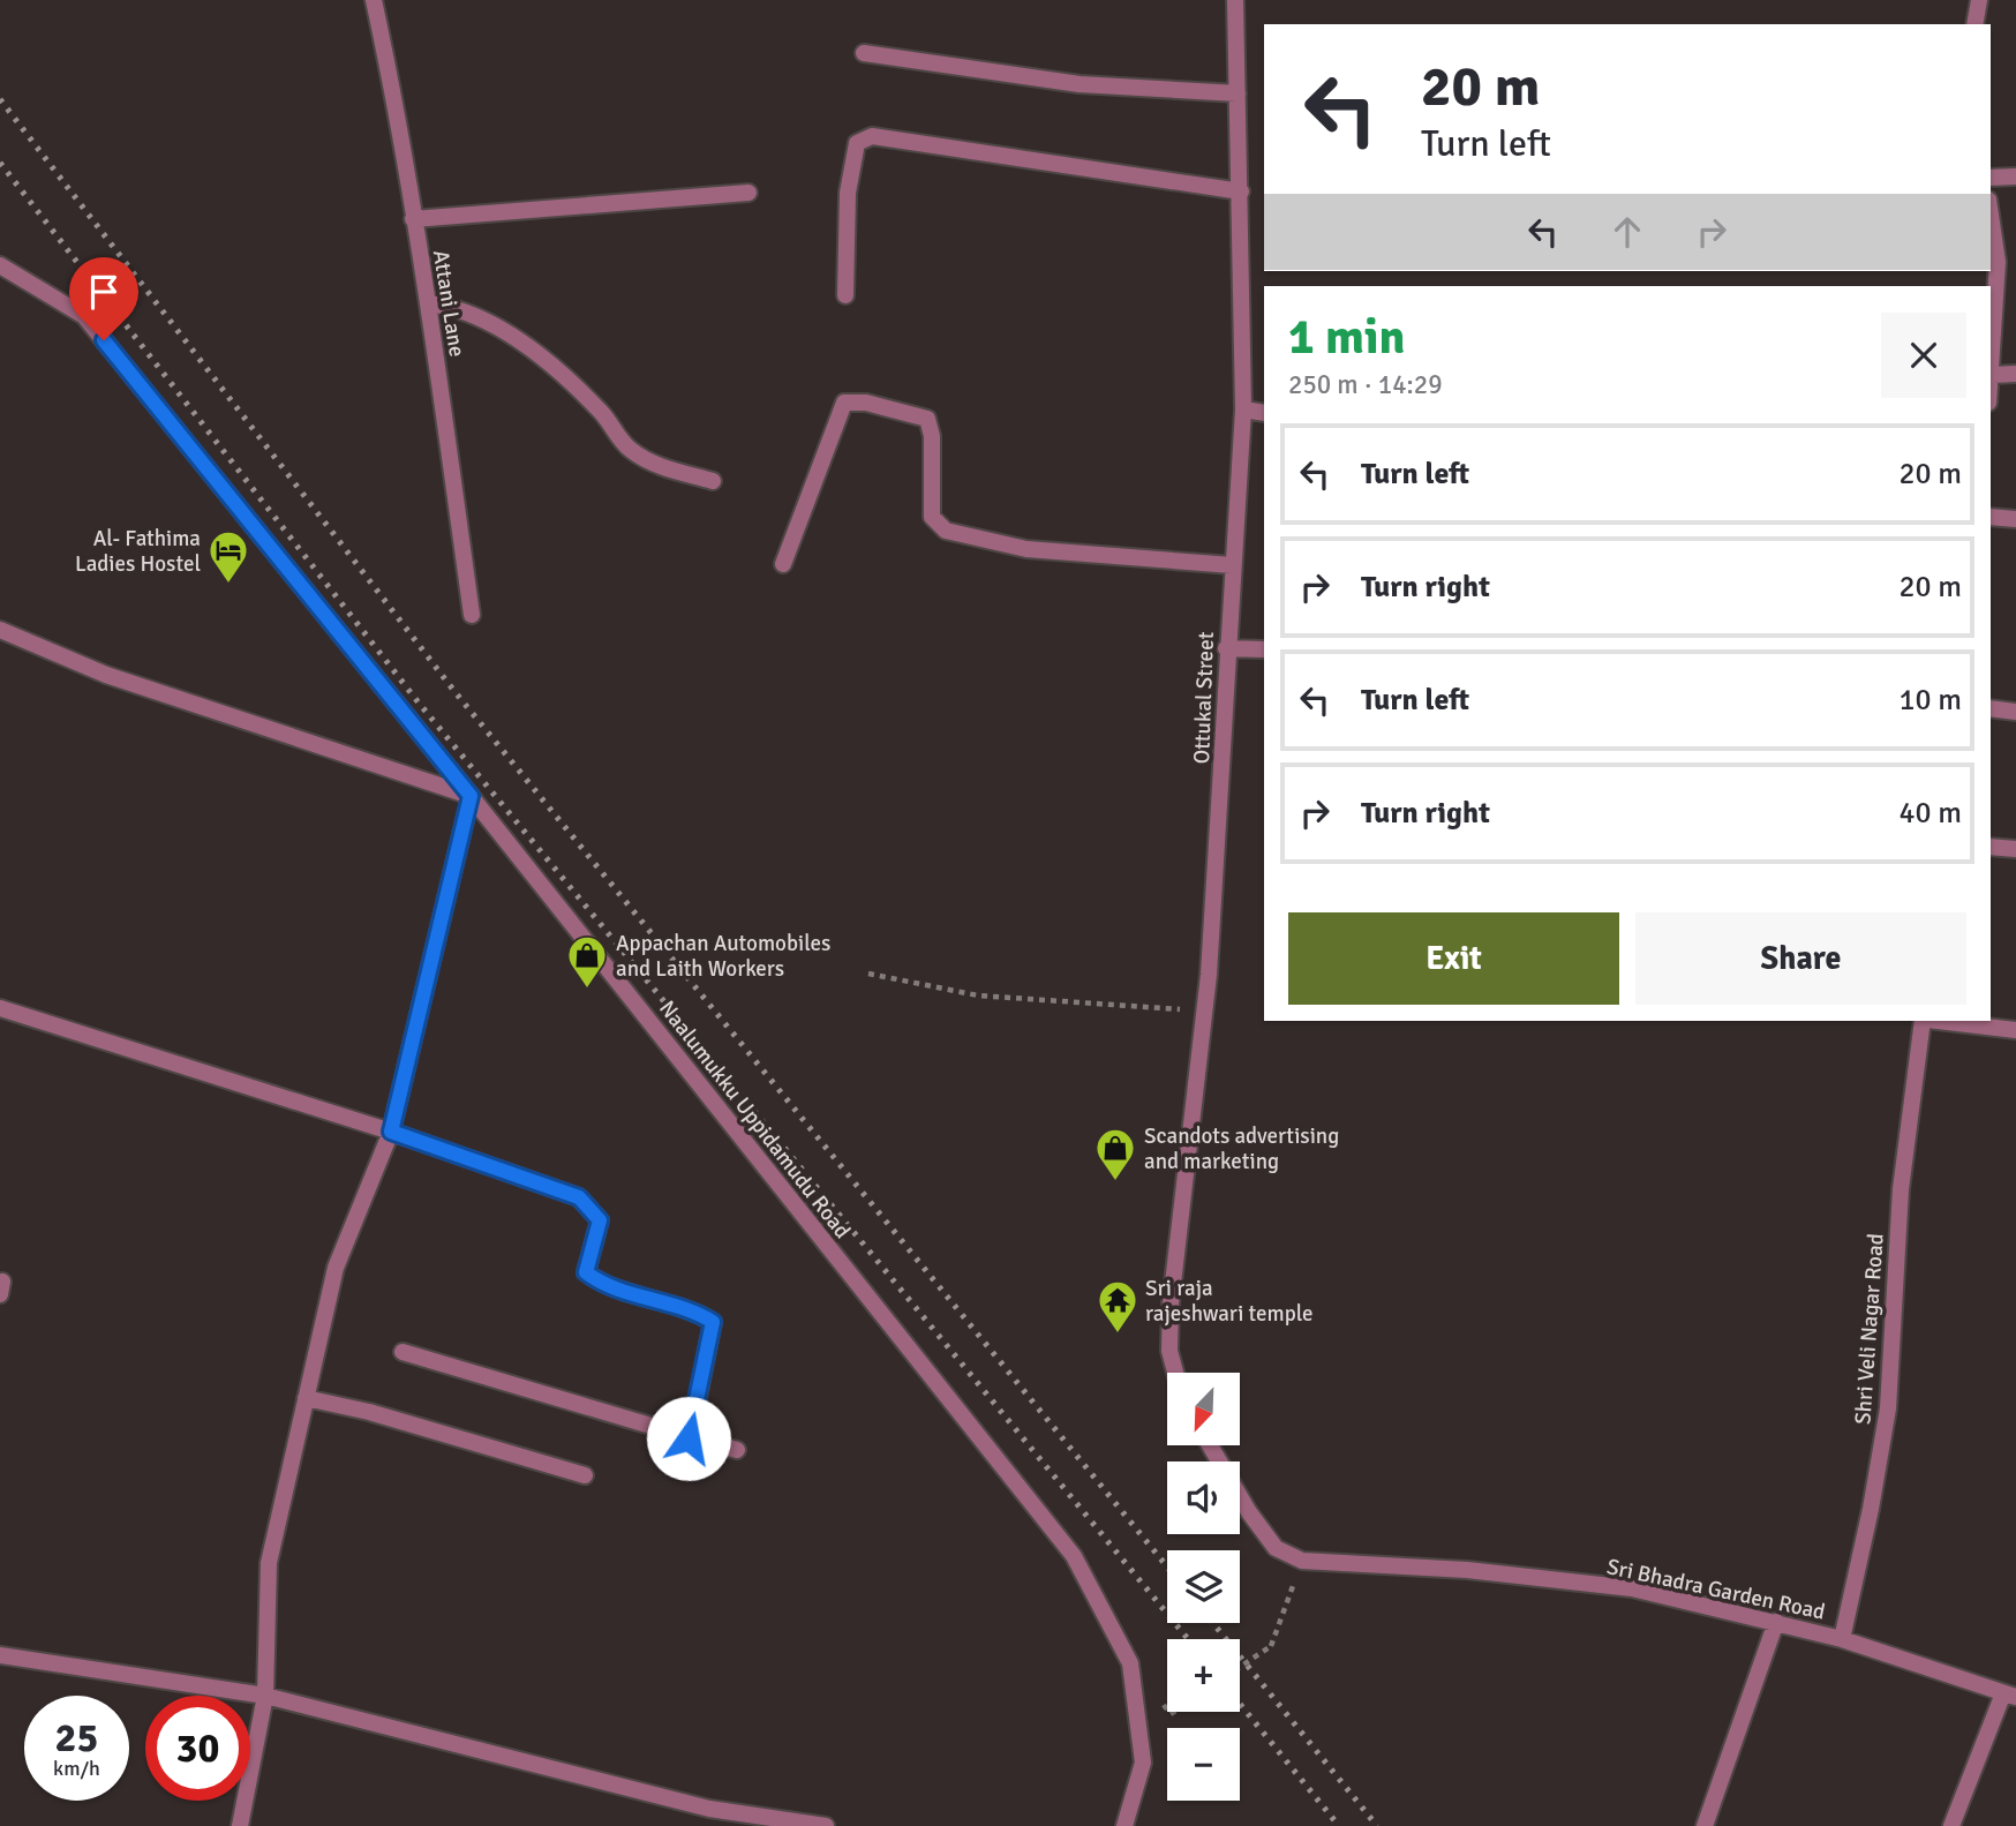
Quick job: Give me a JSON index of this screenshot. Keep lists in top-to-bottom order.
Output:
{
  "streets": {
    "street": [
      "Attani Lane",
      "Ottukal Street",
      "Naalumukku Uppidamudu Road",
      "Shri Veli Nagar Road",
      "Sri Bhadra Garden Road"
    ]
  },
  "crossings": [
    ["Shri Veli Nagar Road", "Sri Bhadra Garden Road"]
  ],
  "places": {
    "hotel": ["Al- Fathima Ladies Hostel"],
    "shop": ["Appachan Automobiles and Laith Workers", "Scandots advertising and marketing"],
    "temple": ["Sri raja rajeshwari temple"]
  },
  "north": "bottom left",
  "page": {
    "turn": ["20 m", "Turn left"],
    "heading": ["1 min", "250 m · 14:29"],
    "list": [
      {
        "name": "Turn left",
        "value": "20 m"
      },
      {
        "name": "Turn right",
        "value": "20 m"
      },
      {
        "name": "Turn left",
        "value": "10 m"
      },
      {
        "name": "Turn right",
        "value": "40 m"
      }
    ],
    "buttons": ["Exit", "Share"],
    "map_buttons": ["+", "−"],
    "speed": "25 km/h",
    "limit": "30"
  }
}
